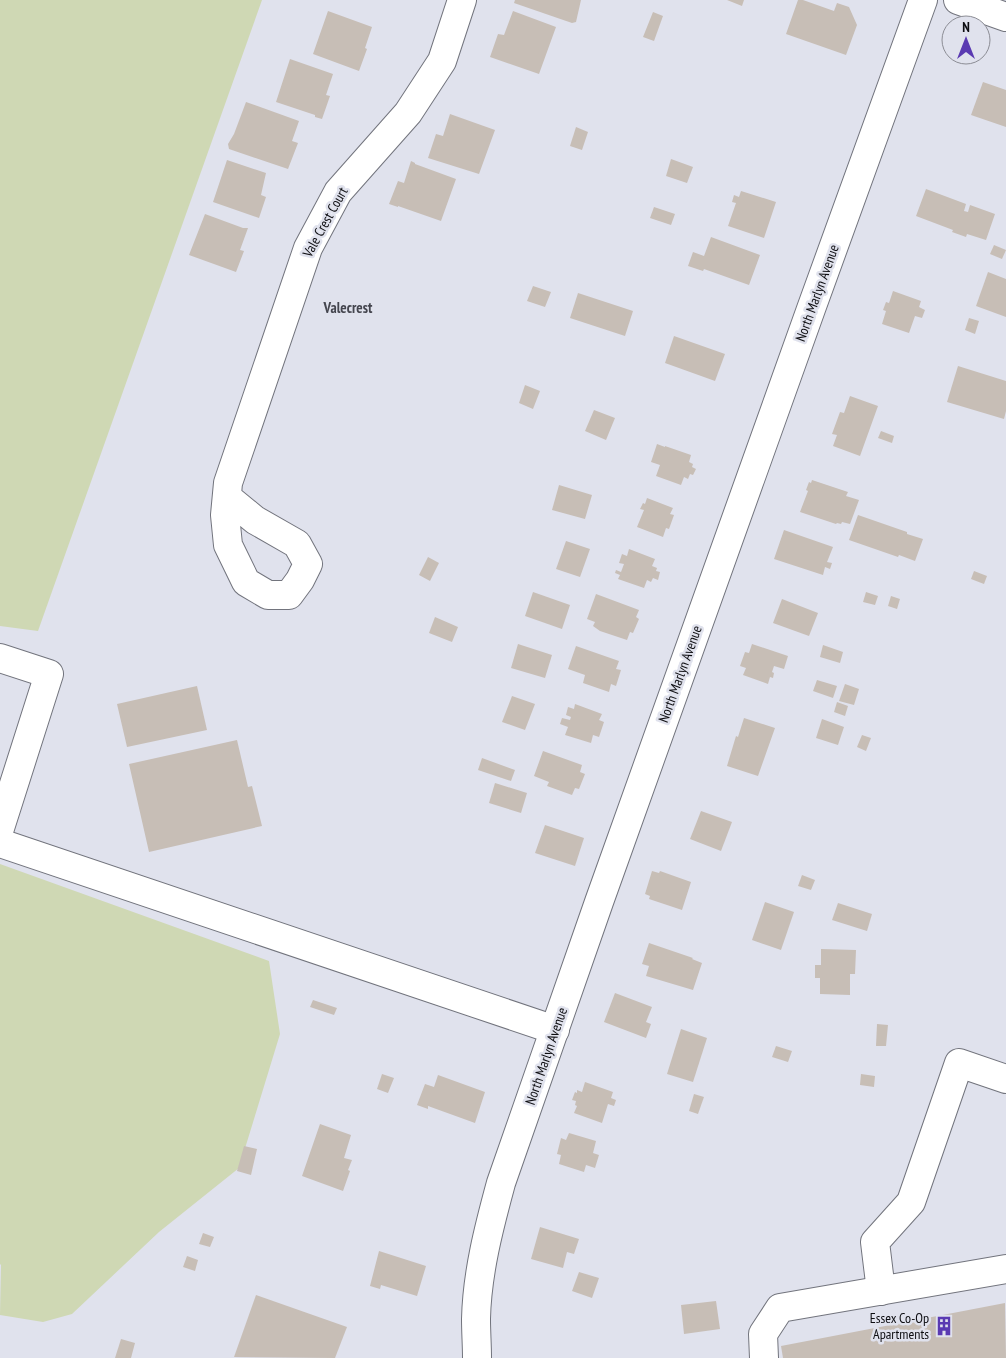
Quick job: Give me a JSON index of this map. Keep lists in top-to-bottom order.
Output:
{
  "streets": {
    "street": ["Vale Crest Court", "North Marlyn Avenue"]
  },
  "districts": ["Valecrest"],
  "places": {
    "building": ["Essex Co-Op Apartments"]
  },
  "north": "top"
}
